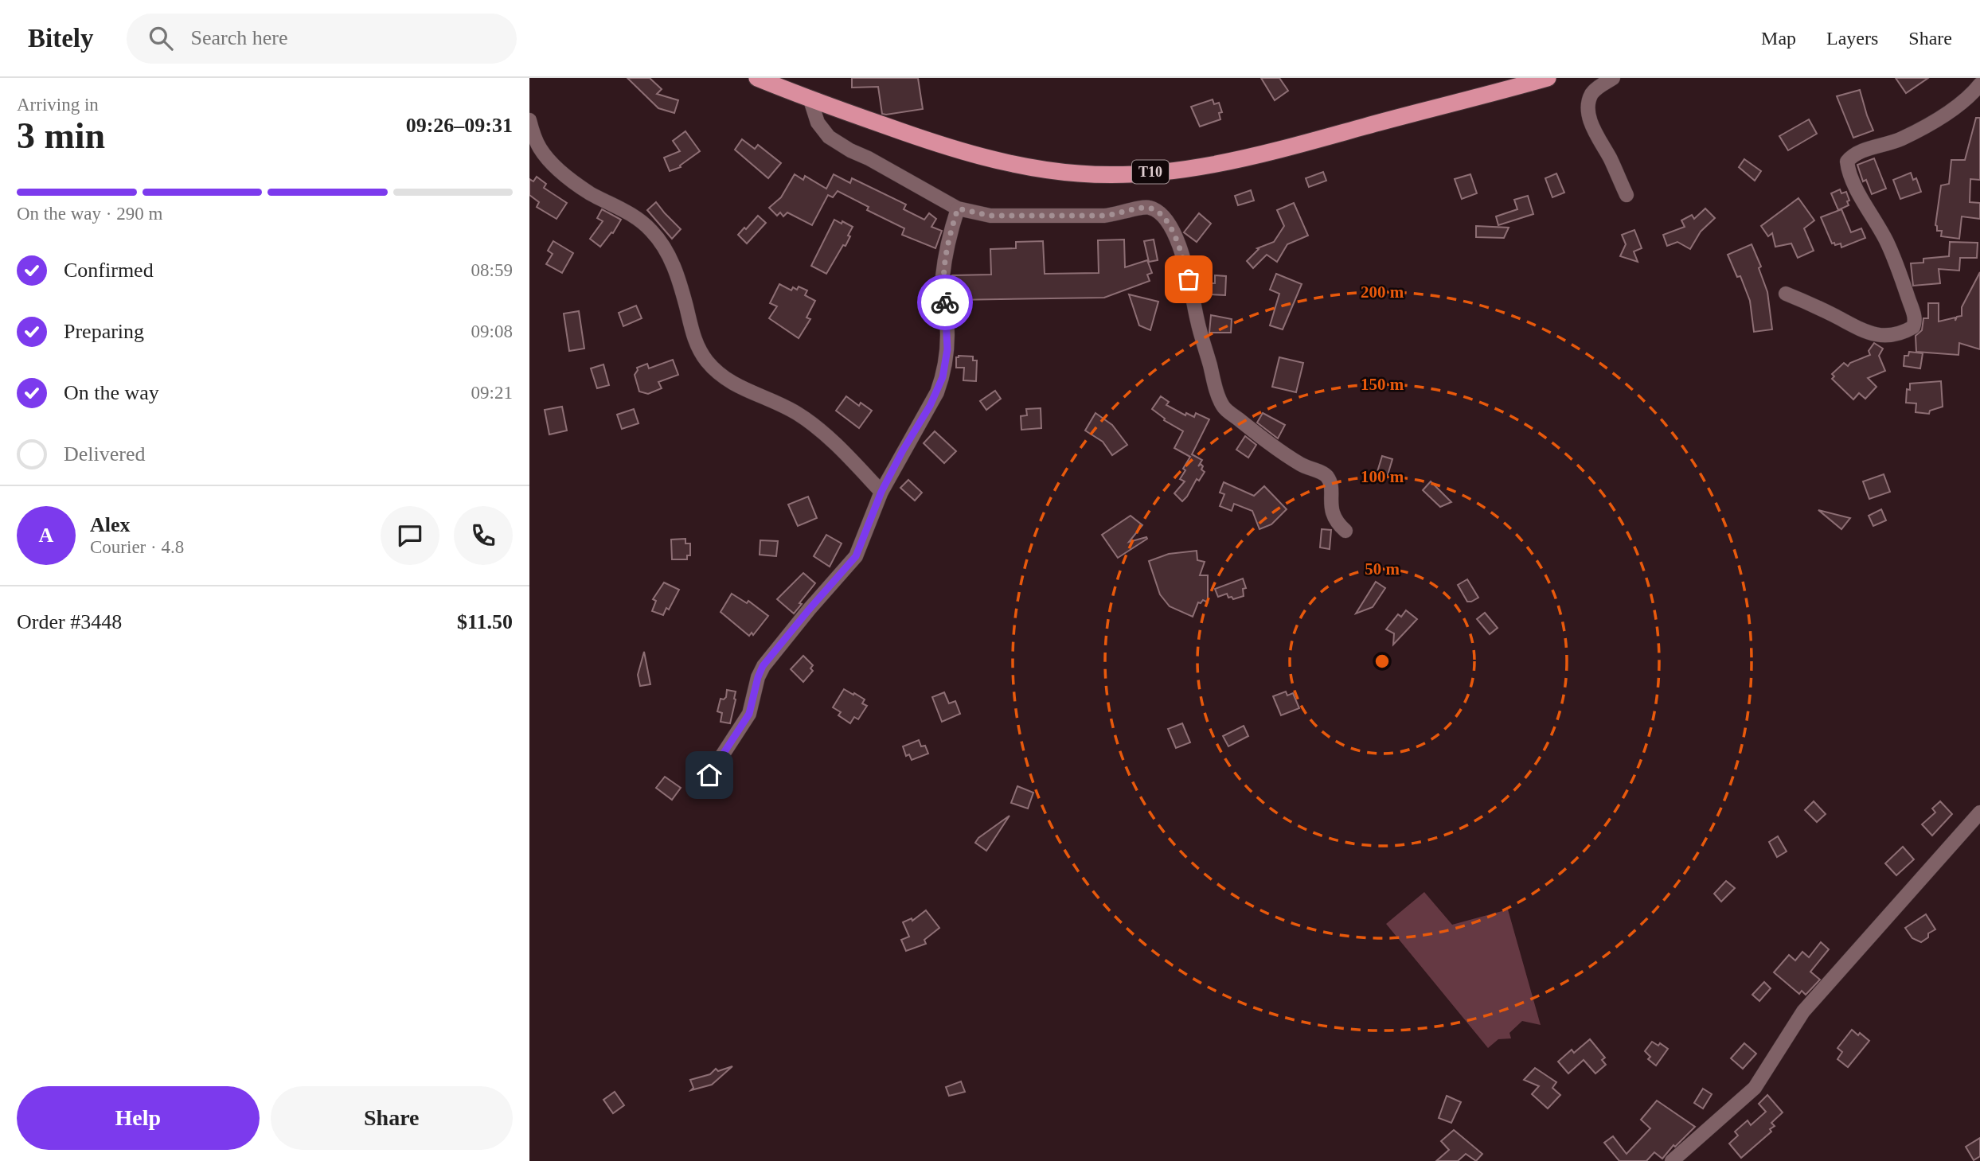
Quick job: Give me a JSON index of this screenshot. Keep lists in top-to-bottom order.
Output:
{
  "streets": {
    "highway": ["T10"]
  },
  "page": {
    "header": "Bitely",
    "search": "Search here",
    "nav": ["Map", "Layers", "Share"],
    "heading": ["3 min", "Arriving in", "09:26–09:31"],
    "panel": [
      "Alex",
      "Courier · 4.8",
      "Order #3448",
      "$11.50"
    ],
    "bar": "On the way · 290 m",
    "list": [
      ["Confirmed", "08:59"],
      ["Preparing", "09:08"],
      ["On the way", "09:21"],
      "Delivered"
    ],
    "round": "A",
    "buttons": ["Help", "Share"]
  },
  "rings": [
    "200 m",
    "150 m",
    "100 m",
    "50 m"
  ]
}
